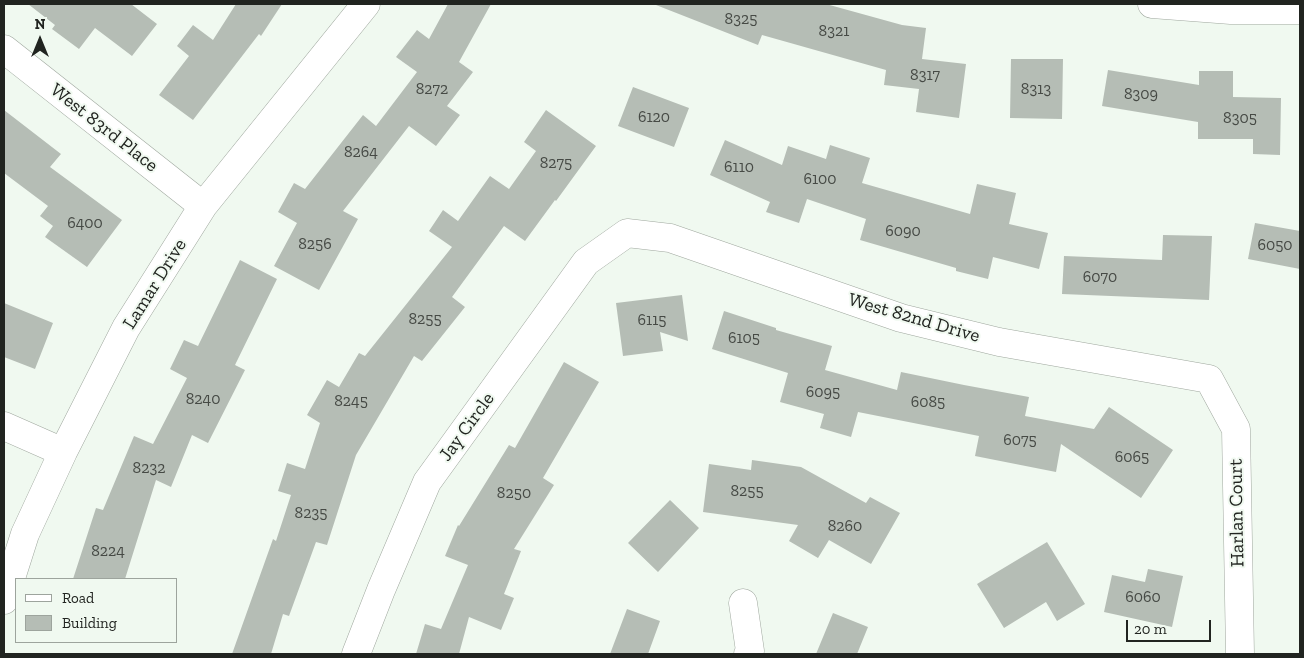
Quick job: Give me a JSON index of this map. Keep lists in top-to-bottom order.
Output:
{
  "streets": {
    "street": [
      "West 83rd Place",
      "Lamar Drive",
      "West 82nd Drive",
      "Jay Circle",
      "Harlan Court"
    ]
  },
  "crossings": [
    ["West 83rd Place", "Lamar Drive"],
    ["West 82nd Drive", "Jay Circle"],
    ["West 82nd Drive", "Harlan Court"]
  ],
  "house_numbers": [
    "8325",
    "8321",
    "8317",
    "8272",
    "8313",
    "8309",
    "6120",
    "8305",
    "8264",
    "8275",
    "6110",
    "6100",
    "6400",
    "6090",
    "8256",
    "6050",
    "6070",
    "8255",
    "6115",
    "6105",
    "6095",
    "8240",
    "8245",
    "6085",
    "6075",
    "6065",
    "8232",
    "8255",
    "8250",
    "8235",
    "8260",
    "8224",
    "6060"
  ],
  "legend": ["Road", "Building"],
  "scale_bar": "20 m",
  "north": "top"
}
